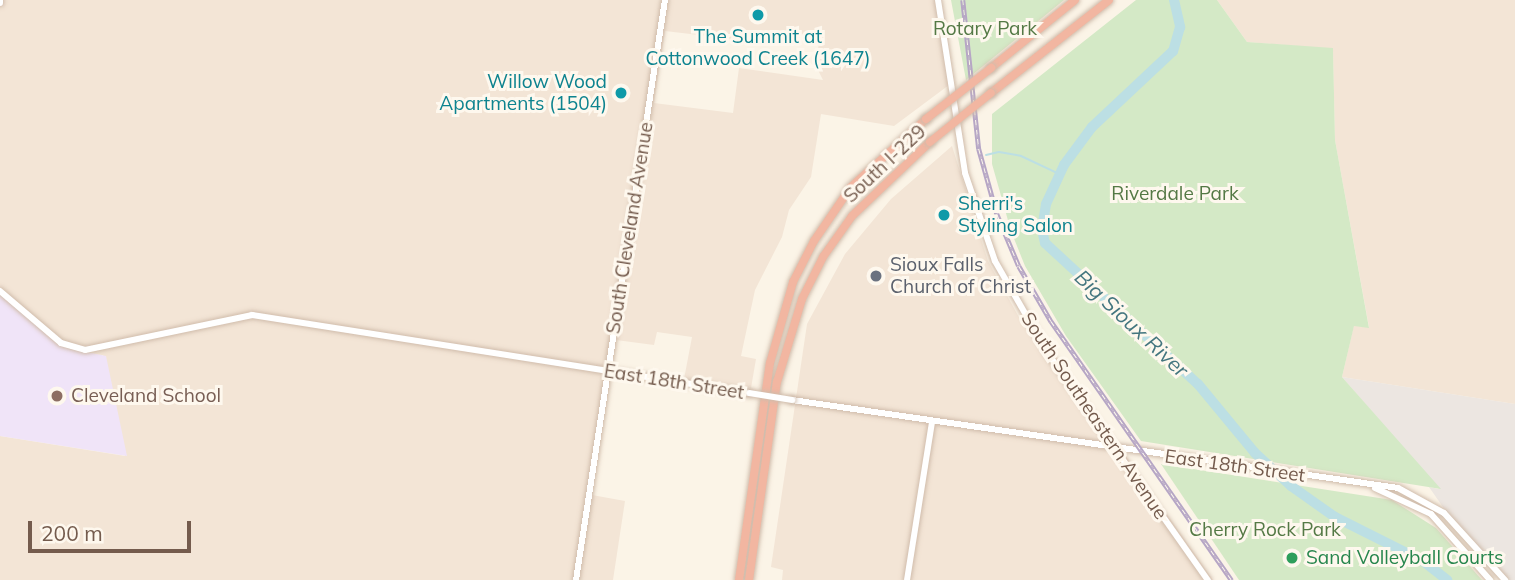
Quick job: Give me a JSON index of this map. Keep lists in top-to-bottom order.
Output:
{
  "streets": {
    "highway": ["South I-229"],
    "street": ["South Cleveland Avenue", "East 18th Street", "South Southeastern Avenue"]
  },
  "crossings": [
    ["South Cleveland Avenue", "East 18th Street"],
    ["East 18th Street", "South Southeastern Avenue"]
  ],
  "water": ["Big Sioux River"],
  "parks": ["Rotary Park", "Riverdale Park", "Cherry Rock Park"],
  "places": [
    "The Summit at Cottonwood Creek (1647)",
    "Willow Wood Apartments (1504)",
    "Sherri's Styling Salon",
    "Sioux Falls Church of Christ",
    "Cleveland School",
    "Sand Volleyball Courts"
  ],
  "scale_bar": "200 m"
}
